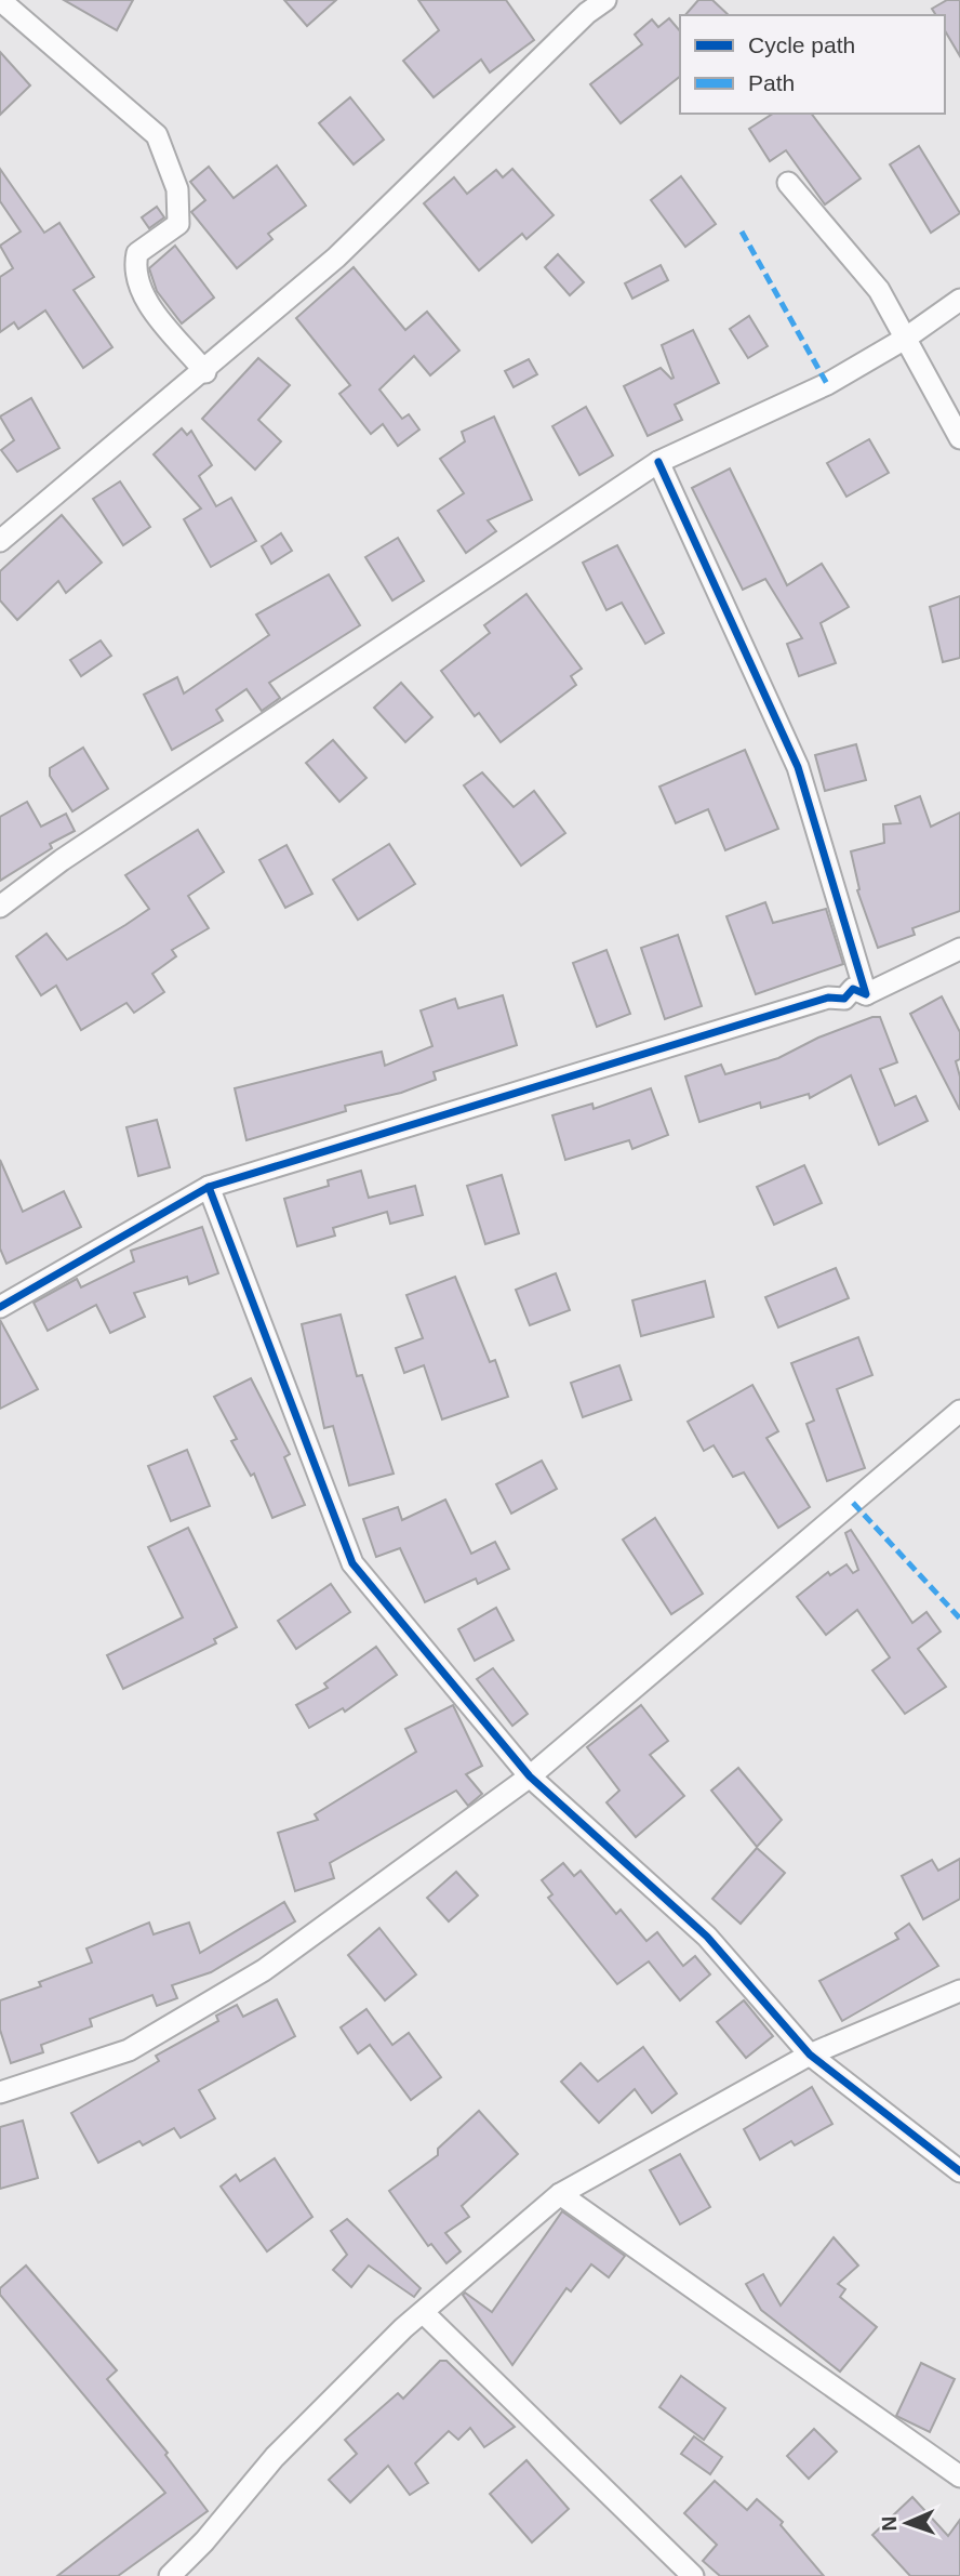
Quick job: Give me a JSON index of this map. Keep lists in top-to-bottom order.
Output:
{
  "legend": ["Cycle path", "Path"],
  "north": "left"
}
